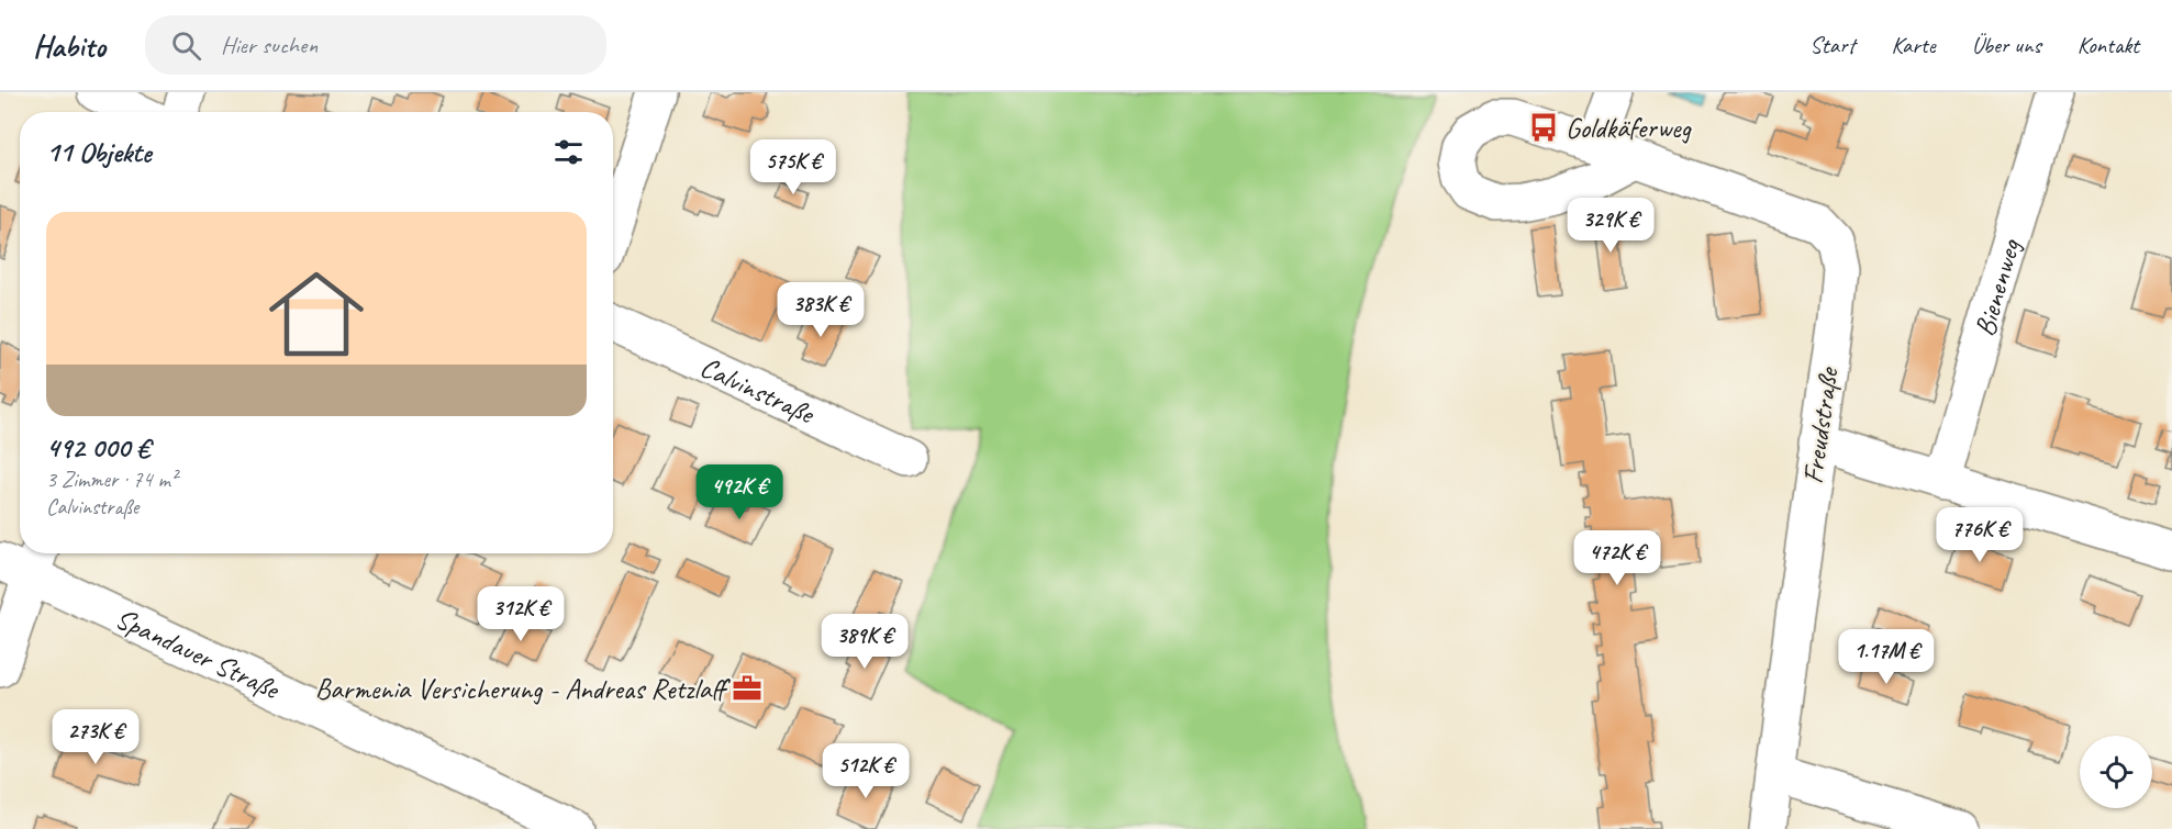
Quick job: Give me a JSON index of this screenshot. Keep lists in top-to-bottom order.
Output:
{
  "streets": {
    "street": [
      "Bienenweg",
      "Calvinstraße",
      "Freudstraße",
      "Spandauer Straße"
    ]
  },
  "places": {
    "bus stop": ["Goldkäferweg"],
    "office": ["Barmenia Versicherung - Andreas Retzlaff"]
  },
  "page": {
    "header": "Habito",
    "search": "Hier suchen",
    "nav": [
      "Start",
      "Karte",
      "Über uns",
      "Kontakt"
    ],
    "heading": "11 Objekte",
    "price": [
      "575K €",
      "329K €",
      "383K €",
      "492K €",
      "776K €",
      "472K €",
      "312K €",
      "389K €",
      "1.17M €",
      "273K €",
      "512K €"
    ],
    "list": [
      {
        "name": "492 000 €",
        "note": "3 Zimmer · 74 m² · Calvinstraße"
      }
    ]
  }
}
